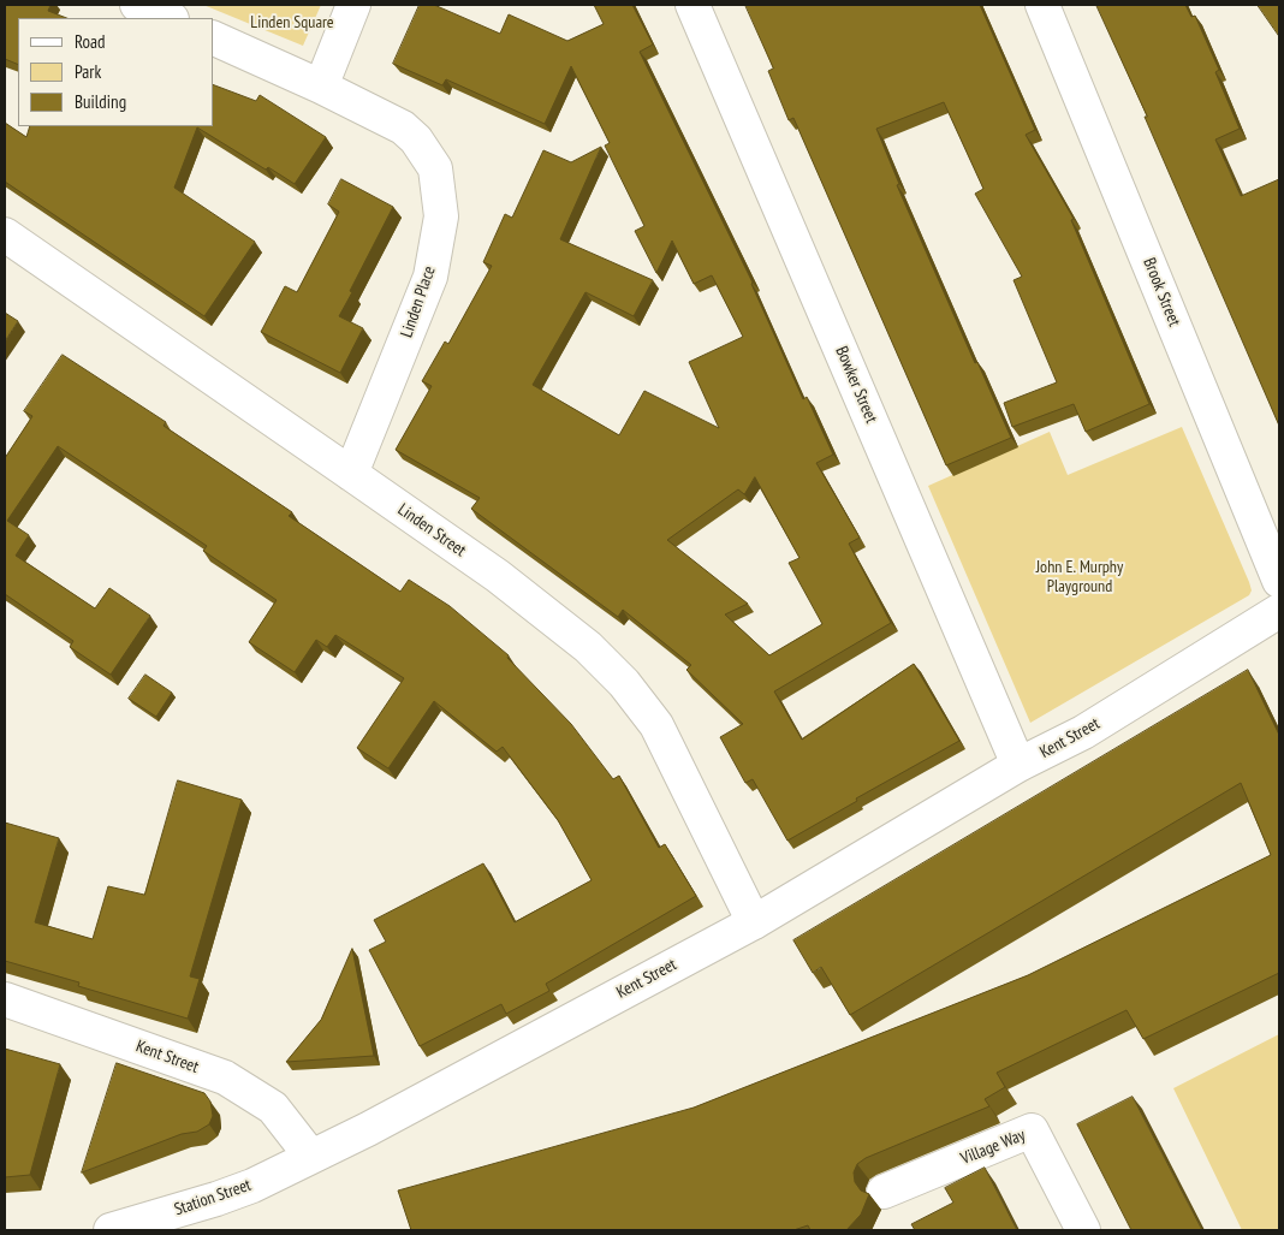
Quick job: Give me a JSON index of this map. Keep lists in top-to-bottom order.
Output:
{
  "streets": {
    "street": [
      "Brook Street",
      "Linden Place",
      "Bowker Street",
      "Linden Street",
      "Kent Street",
      "Village Way",
      "Station Street"
    ]
  },
  "crossings": [
    ["Linden Place", "Linden Street"],
    ["Bowker Street", "Kent Street"],
    ["Linden Street", "Kent Street"],
    ["Kent Street", "Station Street"]
  ],
  "parks": ["Linden Square", "John E. Murphy Playground"],
  "legend": ["Road", "Park", "Building"]
}
